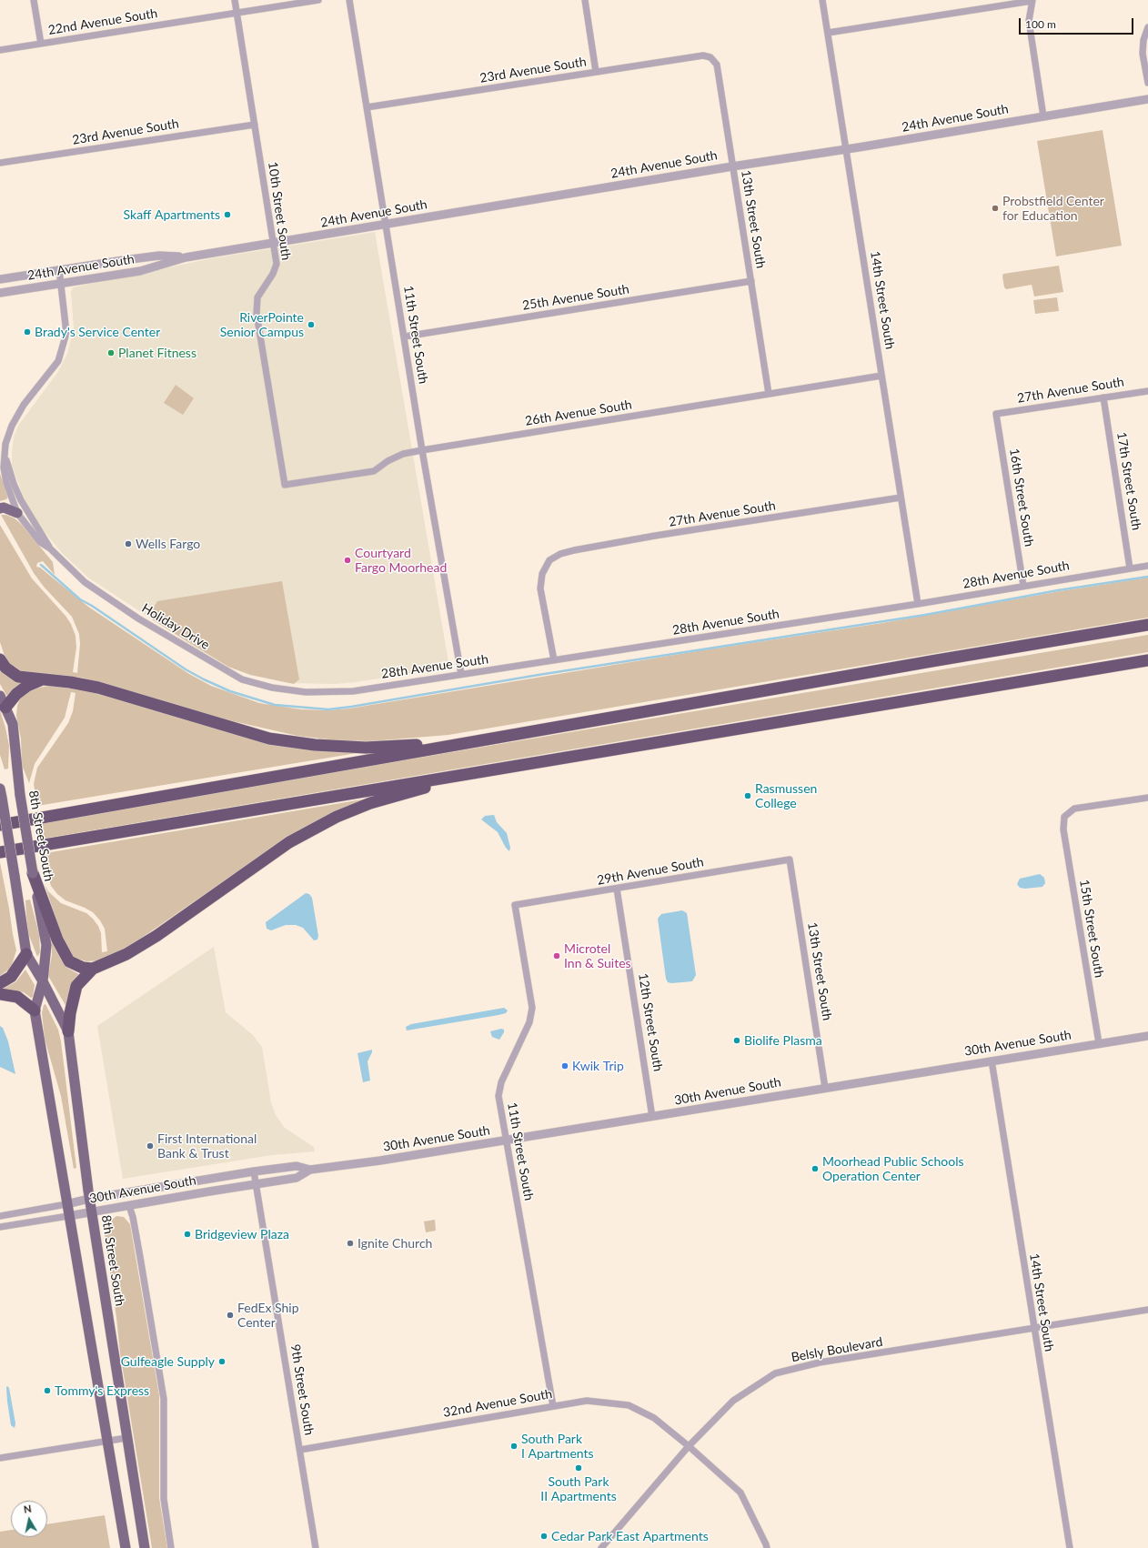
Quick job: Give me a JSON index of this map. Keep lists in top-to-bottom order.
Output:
{
  "streets": {
    "main road": ["8th Street South"],
    "street": [
      "22nd Avenue South",
      "23rd Avenue South",
      "24th Avenue South",
      "10th Street South",
      "13th Street South",
      "25th Avenue South",
      "14th Street South",
      "11th Street South",
      "27th Avenue South",
      "26th Avenue South",
      "17th Street South",
      "16th Street South",
      "28th Avenue South",
      "Holiday Drive",
      "29th Avenue South",
      "15th Street South",
      "12th Street South",
      "30th Avenue South",
      "Belsly Boulevard",
      "9th Street South",
      "32nd Avenue South"
    ]
  },
  "crossings": [
    ["22nd Avenue South", "10th Street South"],
    ["23rd Avenue South", "10th Street South"],
    ["23rd Avenue South", "13th Street South"],
    ["23rd Avenue South", "11th Street South"],
    ["24th Avenue South", "10th Street South"],
    ["24th Avenue South", "13th Street South"],
    ["24th Avenue South", "14th Street South"],
    ["24th Avenue South", "11th Street South"],
    ["24th Avenue South", "Holiday Drive"],
    ["10th Street South", "26th Avenue South"],
    ["13th Street South", "25th Avenue South"],
    ["13th Street South", "26th Avenue South"],
    ["13th Street South", "29th Avenue South"],
    ["13th Street South", "30th Avenue South"],
    ["25th Avenue South", "11th Street South"],
    ["14th Street South", "27th Avenue South"],
    ["14th Street South", "26th Avenue South"],
    ["14th Street South", "28th Avenue South"],
    ["14th Street South", "30th Avenue South"],
    ["14th Street South", "Belsly Boulevard"],
    ["11th Street South", "26th Avenue South"],
    ["11th Street South", "28th Avenue South"],
    ["11th Street South", "29th Avenue South"],
    ["11th Street South", "30th Avenue South"],
    ["11th Street South", "32nd Avenue South"],
    ["27th Avenue South", "17th Street South"],
    ["27th Avenue South", "16th Street South"],
    ["27th Avenue South", "28th Avenue South"],
    ["17th Street South", "28th Avenue South"],
    ["16th Street South", "28th Avenue South"],
    ["28th Avenue South", "Holiday Drive"],
    ["8th Street South", "30th Avenue South"],
    ["29th Avenue South", "12th Street South"],
    ["15th Street South", "30th Avenue South"],
    ["12th Street South", "30th Avenue South"],
    ["30th Avenue South", "9th Street South"],
    ["Belsly Boulevard", "32nd Avenue South"],
    ["9th Street South", "32nd Avenue South"]
  ],
  "places": [
    "Probstfield Center for Education",
    "Skaff Apartments",
    "RiverPointe Senior Campus",
    "Brady's Service Center",
    "Planet Fitness",
    "Wells Fargo",
    "Courtyard Fargo Moorhead",
    "Rasmussen College",
    "Microtel Inn & Suites",
    "Biolife Plasma",
    "Kwik Trip",
    "First International Bank & Trust",
    "Moorhead Public Schools Operation Center",
    "Bridgeview Plaza",
    "Ignite Church",
    "FedEx Ship Center",
    "Gulfeagle Supply",
    "Tommy's Express",
    "South Park I Apartments",
    "South Park II Apartments",
    "Cedar Park East Apartments"
  ],
  "scale_bar": "100 m",
  "north": "top"
}
